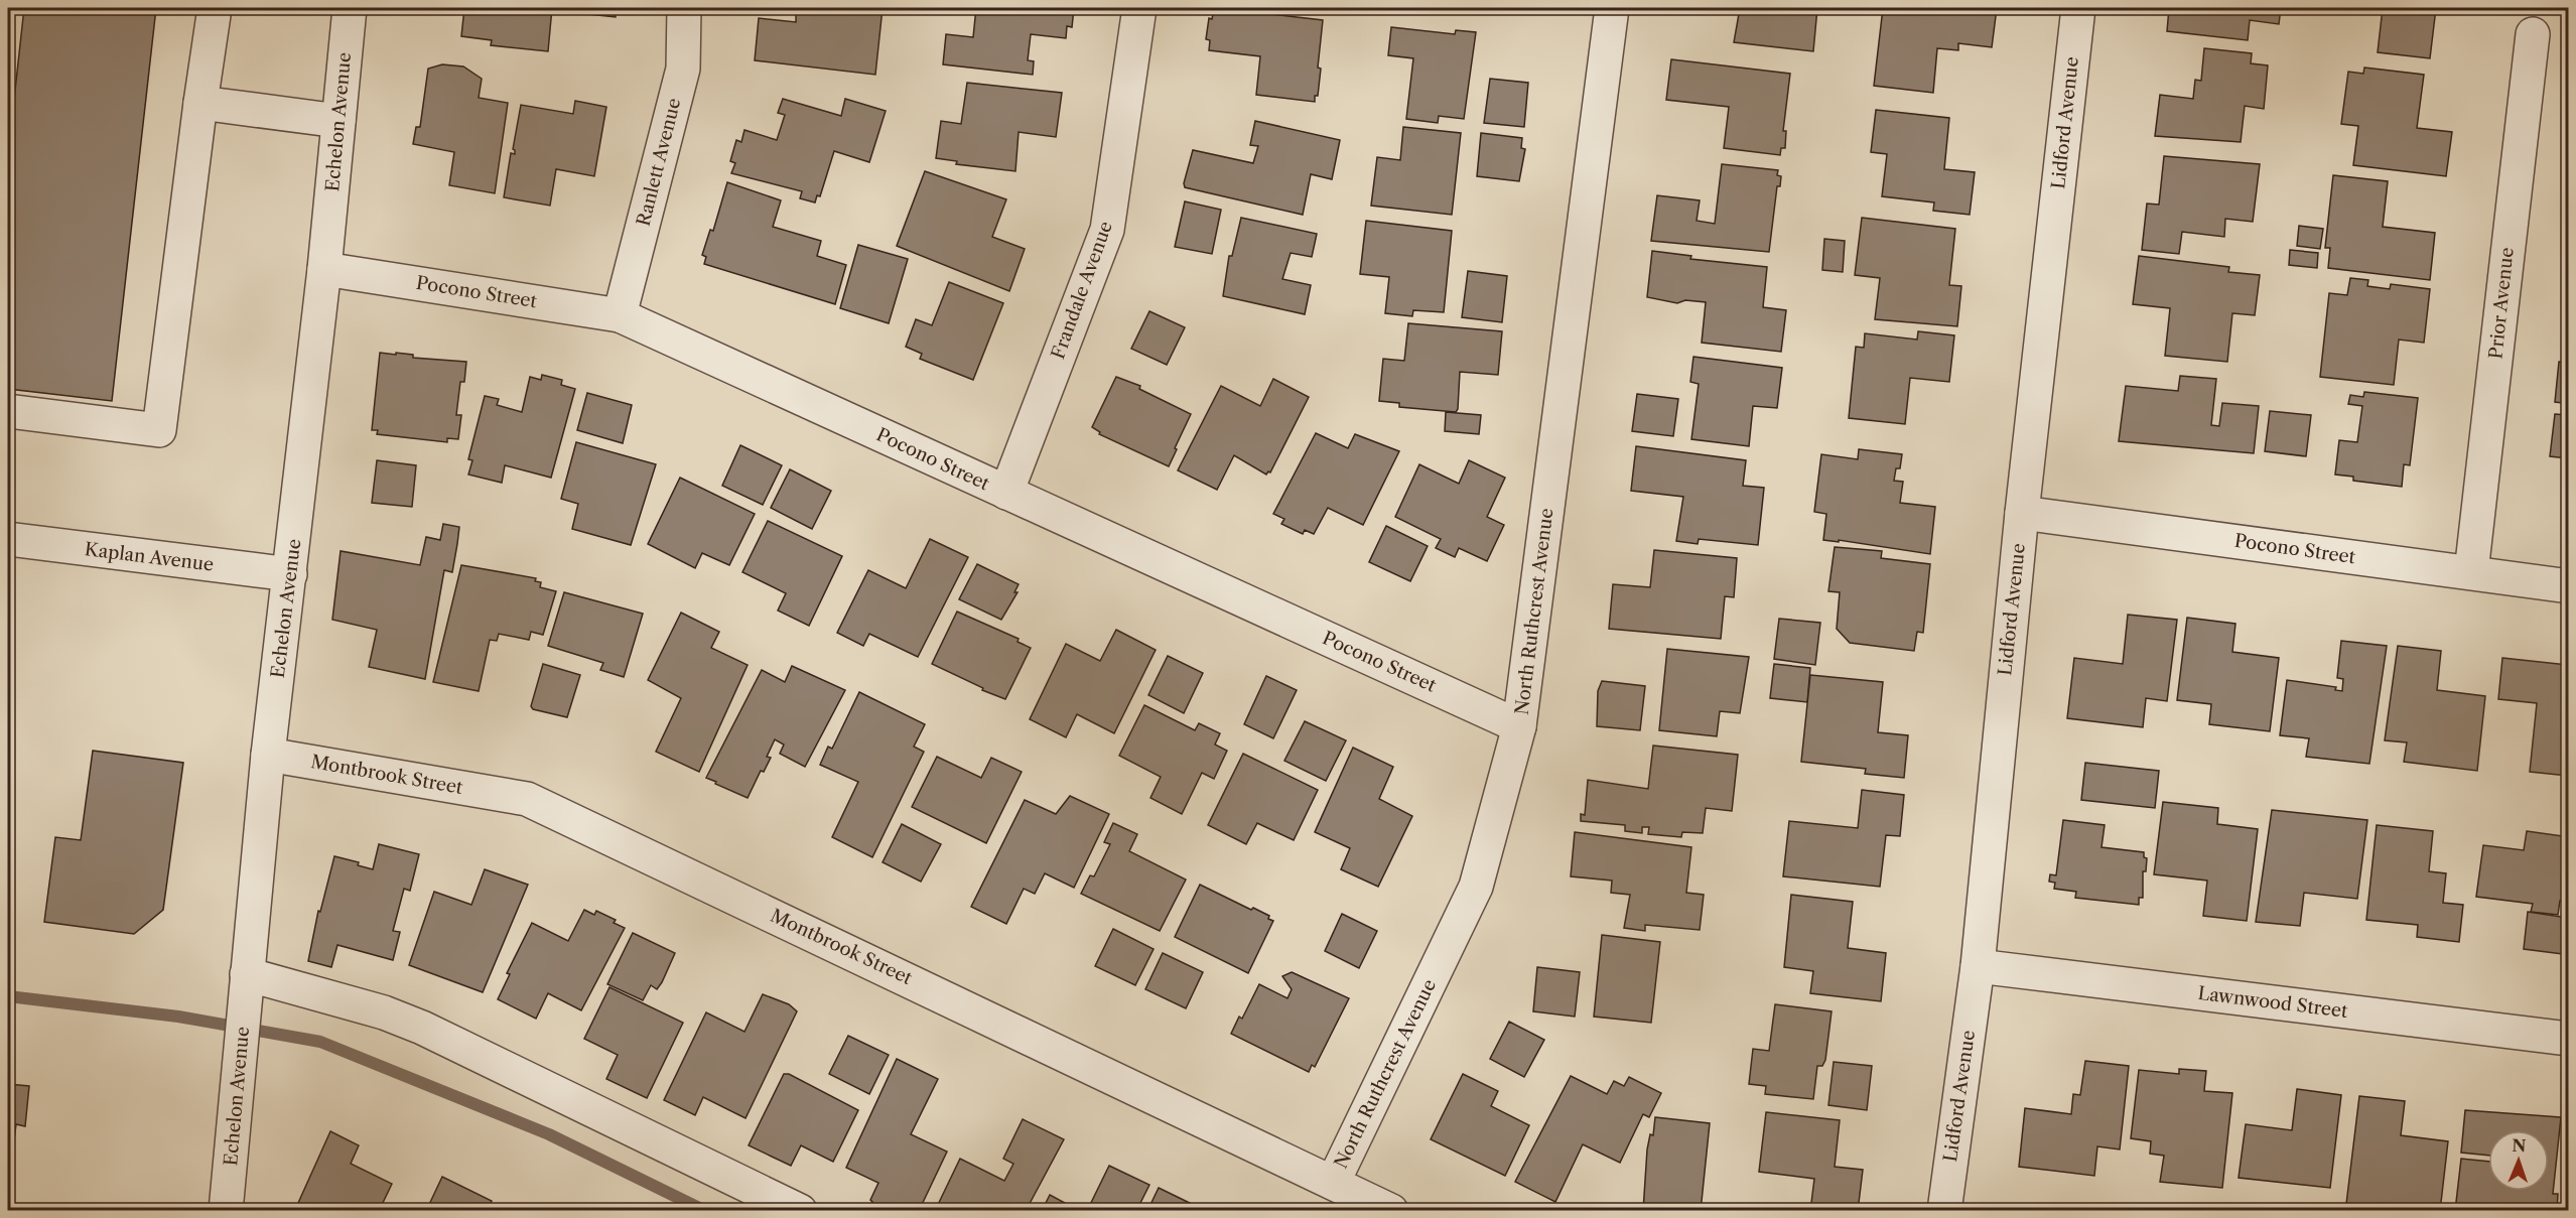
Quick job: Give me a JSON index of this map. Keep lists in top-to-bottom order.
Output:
{
  "streets": {
    "street": [
      "Echelon Avenue",
      "Lidford Avenue",
      "Ranlett Avenue",
      "Frandale Avenue",
      "Pocono Street",
      "Prior Avenue",
      "Kaplan Avenue",
      "North Ruthcrest Avenue",
      "Montbrook Street",
      "Lawnwood Street"
    ]
  },
  "crossings": [
    ["Echelon Avenue", "Pocono Street"],
    ["Echelon Avenue", "Kaplan Avenue"],
    ["Echelon Avenue", "Montbrook Street"],
    ["Lidford Avenue", "Pocono Street"],
    ["Lidford Avenue", "Lawnwood Street"],
    ["Ranlett Avenue", "Pocono Street"],
    ["Frandale Avenue", "Pocono Street"],
    ["Pocono Street", "Prior Avenue"],
    ["Pocono Street", "North Ruthcrest Avenue"],
    ["North Ruthcrest Avenue", "Montbrook Street"]
  ],
  "north": "top"
}
